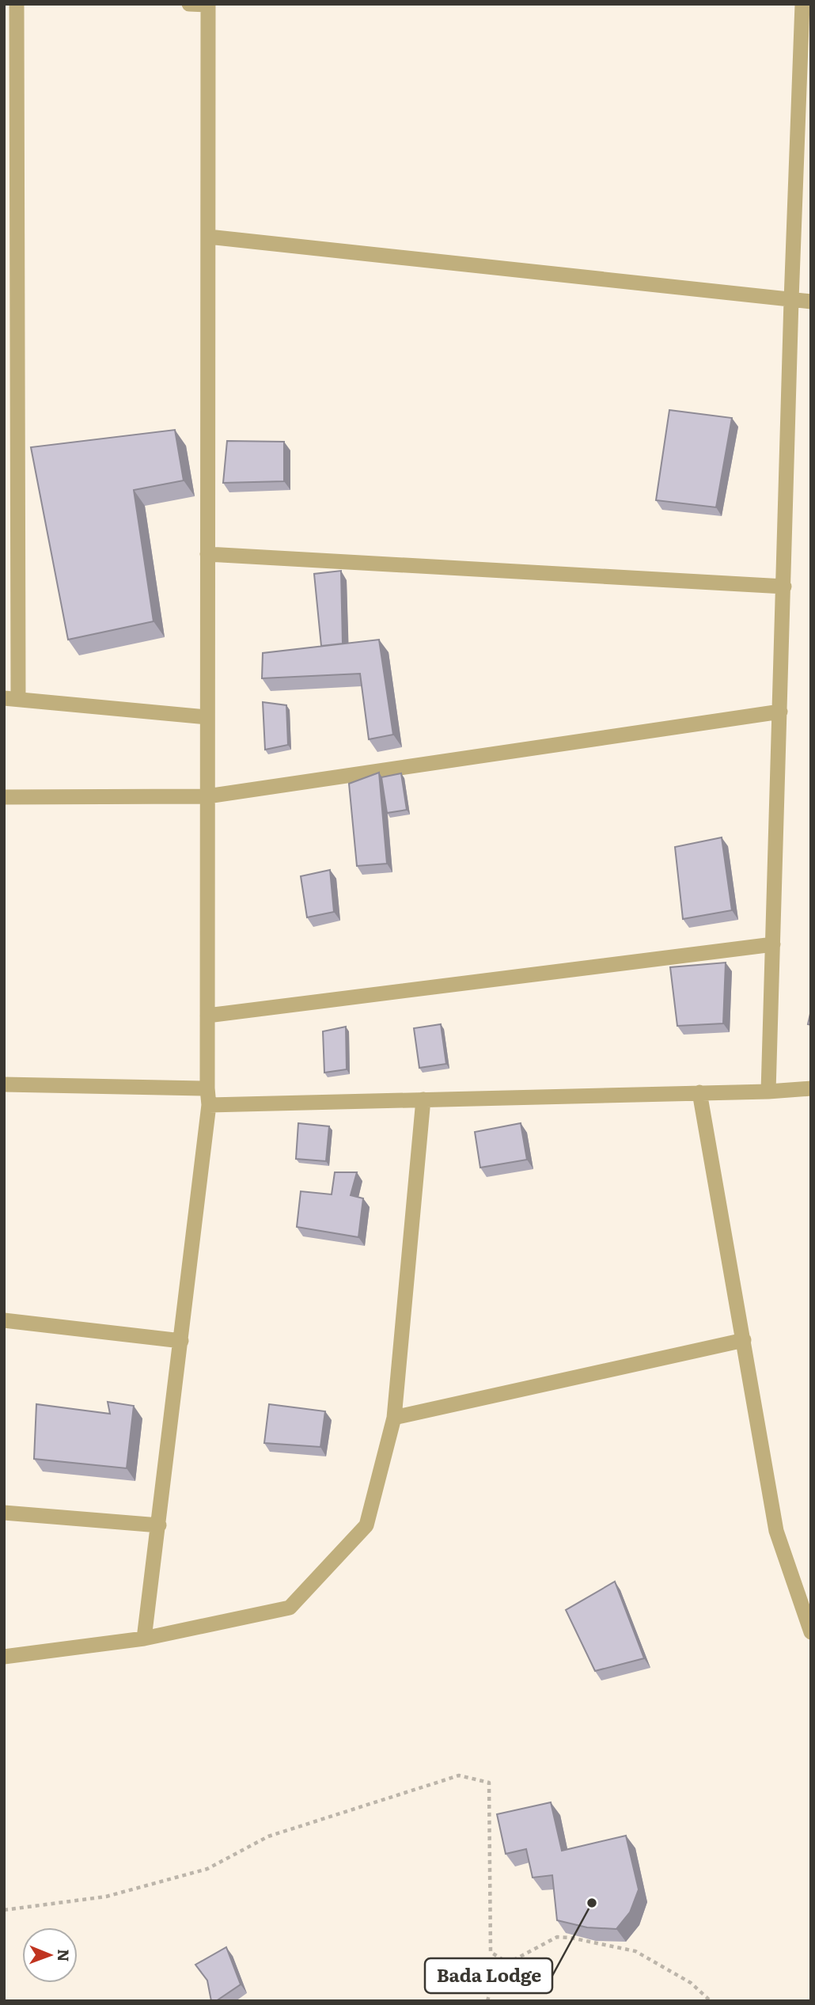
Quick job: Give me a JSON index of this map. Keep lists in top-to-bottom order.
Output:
{
  "places": ["Bada Lodge"],
  "north": "right"
}
